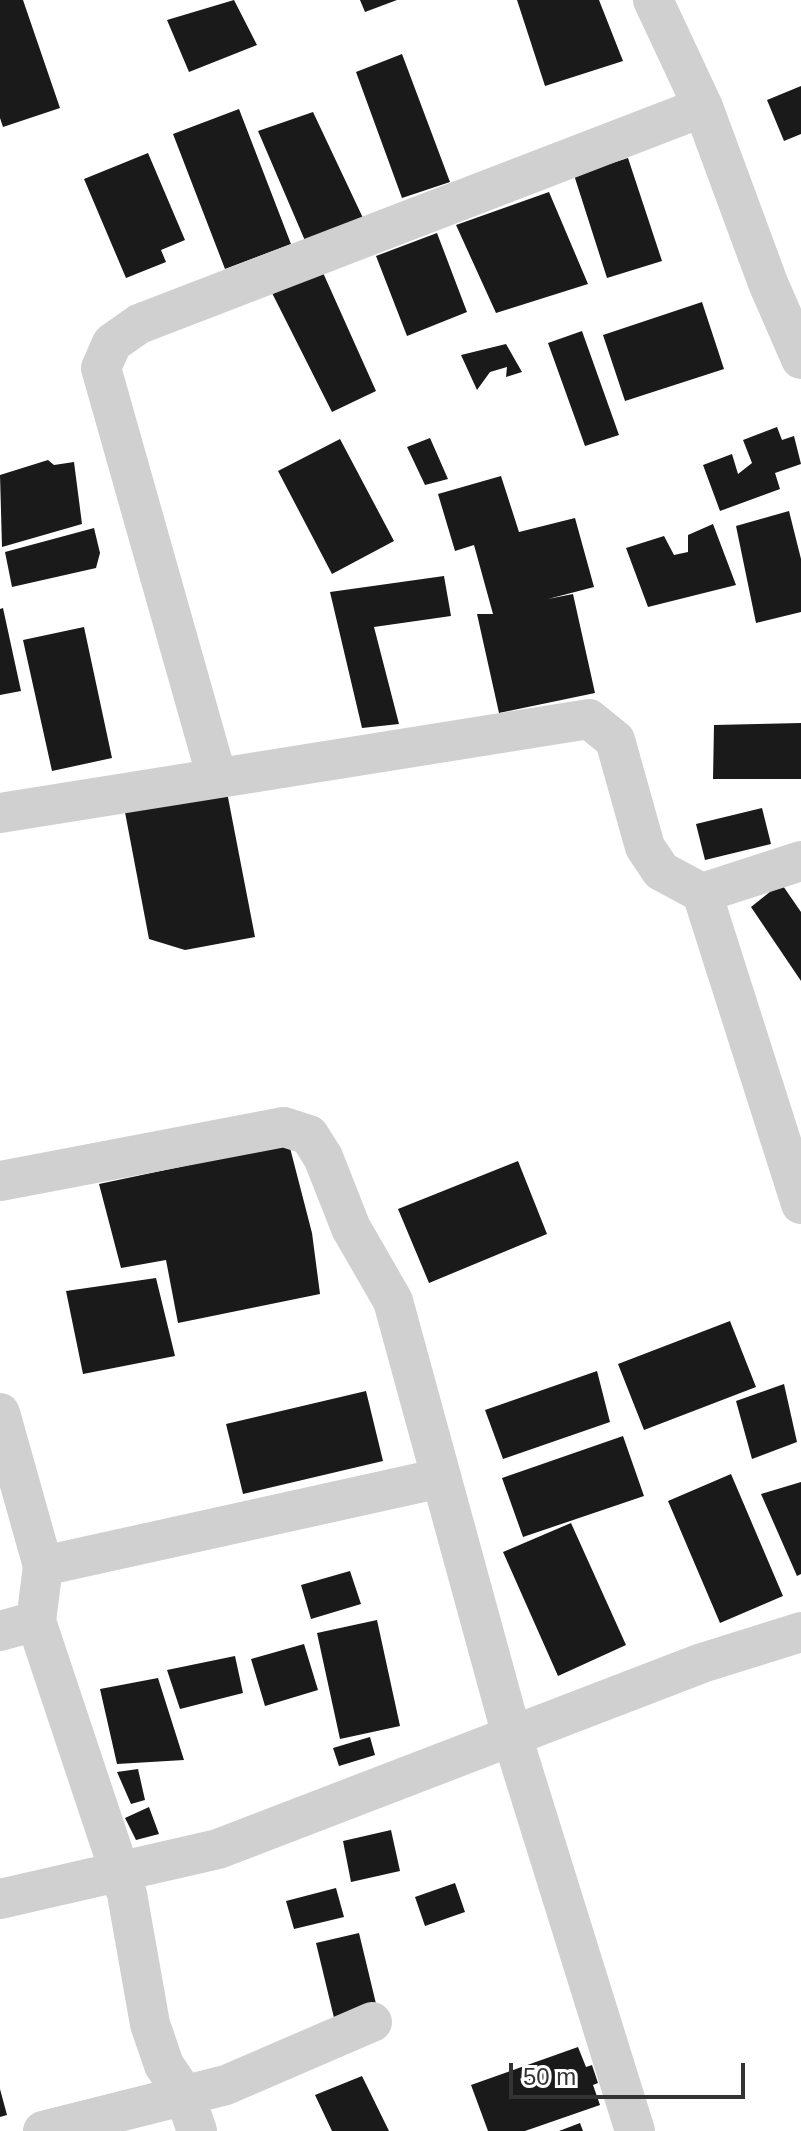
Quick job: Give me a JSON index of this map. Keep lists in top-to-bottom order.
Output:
{
  "scale_bar": "50 m"
}
